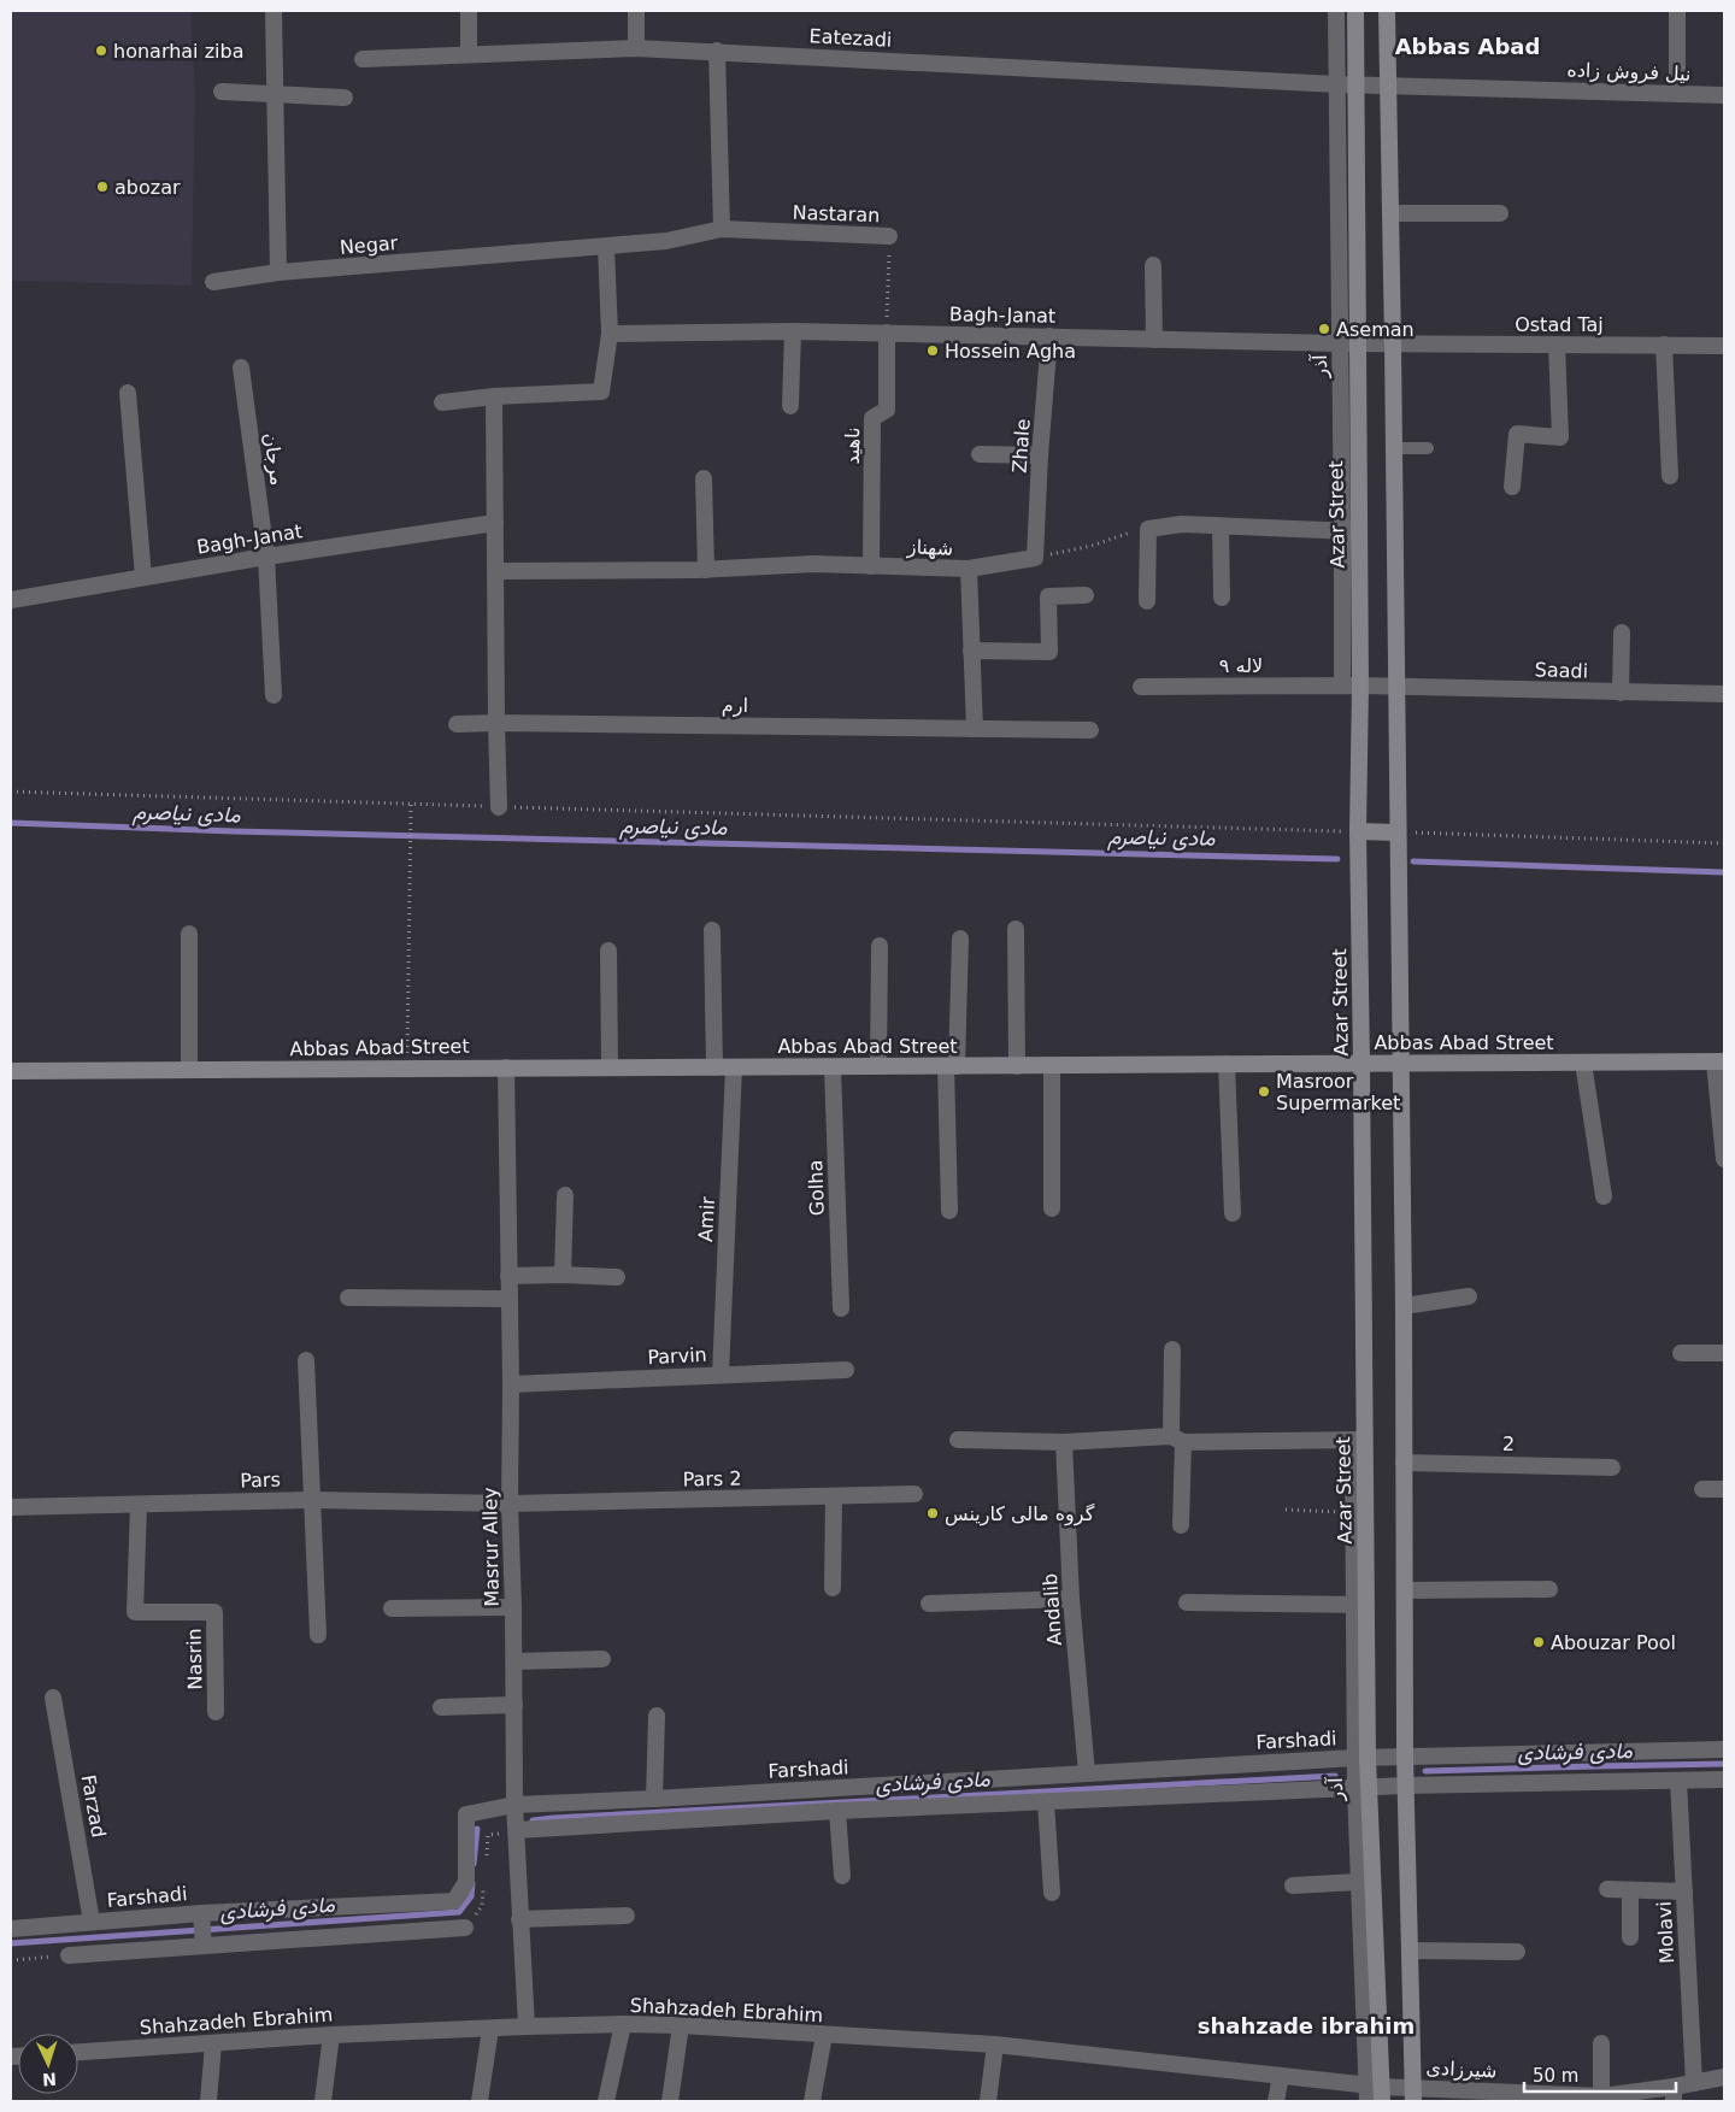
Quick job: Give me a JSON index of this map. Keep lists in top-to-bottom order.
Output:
{
  "streets": {
    "main road": ["Azar Street", "Abbas Abad Street"],
    "street": [
      "Eatezadi",
      "نیل فروش زاده",
      "Nastaran",
      "Negar",
      "Bagh-Janat",
      "Ostad Taj",
      "آذر",
      "ناهید",
      "Zhale",
      "مرجان",
      "شهناز",
      "۹ لاله",
      "Saadi",
      "ارم",
      "Golha",
      "Amir",
      "Parvin",
      "2",
      "Pars 2",
      "Pars",
      "Masrur Alley",
      "Andalib",
      "Nasrin",
      "Farshadi",
      "Farzad",
      "Molavi",
      "Shahzadeh Ebrahim",
      "شیرزادی"
    ]
  },
  "crossings": [
    ["Eatezadi", "نیل فروش زاده"],
    ["Eatezadi", "آذر"],
    ["Eatezadi", "Azar Street"],
    ["نیل فروش زاده", "Azar Street"],
    ["Nastaran", "Negar"],
    ["Nastaran", "Bagh-Janat"],
    ["Nastaran", "ناهید"],
    ["Bagh-Janat", "Ostad Taj"],
    ["Bagh-Janat", "آذر"],
    ["Bagh-Janat", "ناهید"],
    ["Bagh-Janat", "Zhale"],
    ["Bagh-Janat", "مرجان"],
    ["Bagh-Janat", "Azar Street"],
    ["آذر", "Azar Street"],
    ["ناهید", "شهناز"],
    ["Zhale", "شهناز"],
    ["Azar Street", "۹ لاله"],
    ["Azar Street", "Saadi"],
    ["Azar Street", "Abbas Abad Street"],
    ["Azar Street", "Farshadi"],
    ["Azar Street", "Shahzadeh Ebrahim"],
    ["Azar Street", "شیرزادی"],
    ["۹ لاله", "Saadi"],
    ["Abbas Abad Street", "Golha"],
    ["Abbas Abad Street", "Amir"],
    ["Abbas Abad Street", "Masrur Alley"],
    ["Amir", "Parvin"],
    ["Parvin", "Masrur Alley"],
    ["Pars 2", "Pars"],
    ["Pars 2", "Masrur Alley"],
    ["Pars", "Masrur Alley"],
    ["Pars", "Nasrin"],
    ["Masrur Alley", "Farshadi"],
    ["Masrur Alley", "Shahzadeh Ebrahim"],
    ["Andalib", "Farshadi"],
    ["Farshadi", "Farzad"],
    ["Molavi", "شیرزادی"],
    ["Shahzadeh Ebrahim", "شیرزادی"]
  ],
  "districts": ["Abbas Abad", "shahzade ibrahim"],
  "water": ["مادی نیاصرم", "مادی فرشادی"],
  "places": [
    "honarhai ziba",
    "abozar",
    "Aseman",
    "Hossein Agha",
    "Masroor Supermarket",
    "گروه مالی کارینس",
    "Abouzar Pool"
  ],
  "scale_bar": "50 m",
  "north": "bottom"
}
